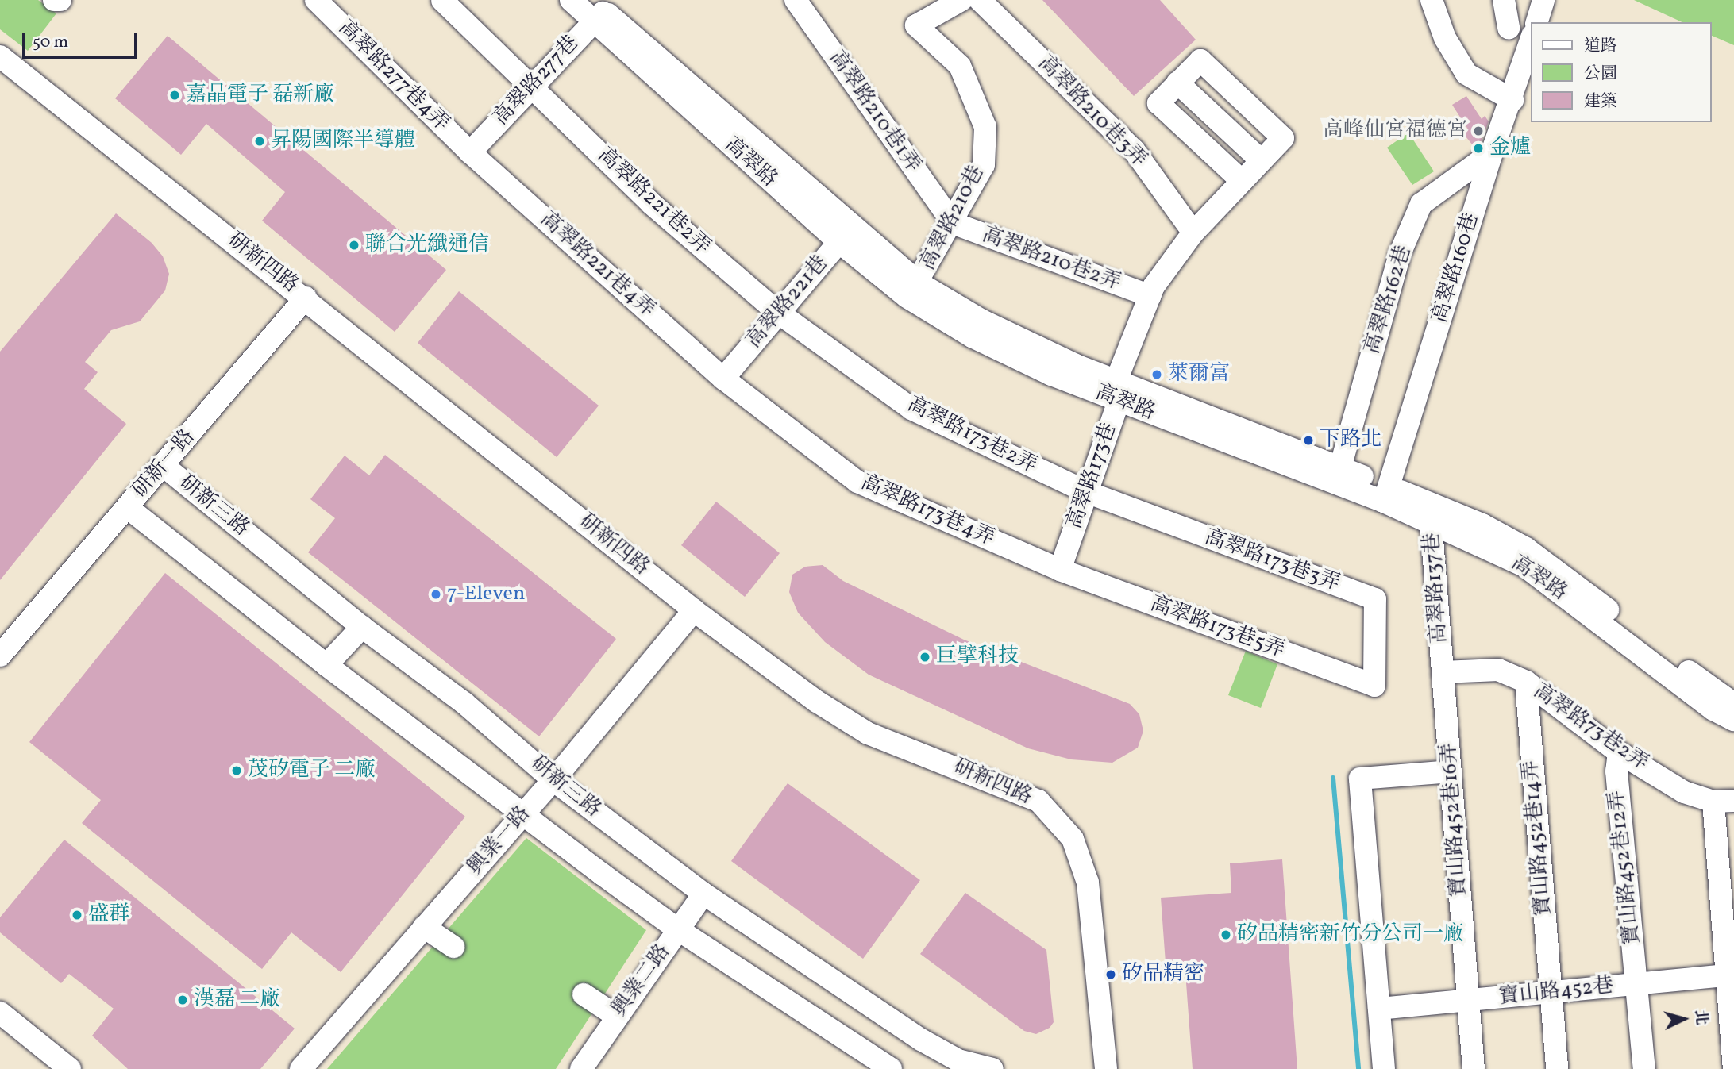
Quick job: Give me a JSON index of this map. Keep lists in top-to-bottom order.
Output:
{
  "streets": {
    "street": [
      "高翠路277巷4弄",
      "高翠路277巷",
      "高翠路210巷1弄",
      "高翠路210巷3弄",
      "高翠路",
      "高翠路221巷2弄",
      "高翠路210巷",
      "高翠路210巷2弄",
      "研新四路",
      "高翠路221巷4弄",
      "高翠路160巷",
      "高翠路162巷",
      "高翠路221巷",
      "高翠路173巷2弄",
      "研新一路",
      "高翠路173巷",
      "研新三路",
      "高翠路173巷4弄",
      "高翠路173巷3弄",
      "高翠路137巷",
      "高翠路173巷5弄",
      "高翠路73巷2弄",
      "寶山路452巷16弄",
      "寶山路452巷14弄",
      "興業一路",
      "寶山路452巷12弄",
      "興業二路",
      "寶山路452巷"
    ]
  },
  "crossings": [
    ["高翠路277巷4弄", "高翠路277巷"],
    ["高翠路277巷4弄", "高翠路221巷4弄"],
    ["高翠路277巷", "高翠路"],
    ["高翠路277巷", "高翠路221巷2弄"],
    ["高翠路277巷", "高翠路221巷4弄"],
    ["高翠路210巷1弄", "高翠路210巷"],
    ["高翠路210巷1弄", "高翠路210巷2弄"],
    ["高翠路210巷3弄", "高翠路173巷"],
    ["高翠路", "高翠路210巷"],
    ["高翠路", "高翠路160巷"],
    ["高翠路", "高翠路162巷"],
    ["高翠路", "高翠路221巷"],
    ["高翠路", "高翠路173巷"],
    ["高翠路", "高翠路137巷"],
    ["高翠路221巷2弄", "高翠路221巷"],
    ["高翠路221巷2弄", "高翠路173巷2弄"],
    ["高翠路210巷", "高翠路210巷2弄"],
    ["高翠路210巷2弄", "高翠路173巷"],
    ["研新四路", "研新一路"],
    ["研新四路", "興業一路"],
    ["高翠路221巷4弄", "高翠路221巷"],
    ["高翠路221巷4弄", "高翠路173巷4弄"],
    ["高翠路160巷", "高翠路162巷"],
    ["高翠路221巷", "高翠路173巷2弄"],
    ["高翠路221巷", "高翠路173巷4弄"],
    ["高翠路173巷2弄", "高翠路173巷"],
    ["高翠路173巷2弄", "高翠路173巷3弄"],
    ["研新一路", "研新三路"],
    ["高翠路173巷", "高翠路173巷4弄"],
    ["高翠路173巷", "高翠路173巷3弄"],
    ["高翠路173巷", "高翠路173巷5弄"],
    ["研新三路", "興業一路"],
    ["研新三路", "興業二路"],
    ["高翠路173巷4弄", "高翠路173巷5弄"],
    ["高翠路173巷3弄", "高翠路173巷5弄"],
    ["高翠路137巷", "高翠路73巷2弄"],
    ["高翠路137巷", "寶山路452巷16弄"],
    ["高翠路73巷2弄", "寶山路452巷16弄"],
    ["高翠路73巷2弄", "寶山路452巷14弄"],
    ["高翠路73巷2弄", "寶山路452巷12弄"],
    ["寶山路452巷16弄", "寶山路452巷"],
    ["寶山路452巷14弄", "寶山路452巷"],
    ["寶山路452巷12弄", "寶山路452巷"]
  ],
  "places": [
    "嘉晶電子 磊新廠",
    "高峰仙宮福德宮",
    "昇陽國際半導體",
    "金爐",
    "聯合光纖通信",
    "萊爾富",
    "下路北",
    "7-Eleven",
    "巨擘科技",
    "茂矽電子 二廠",
    "盛群",
    "矽品精密新竹分公司一廠",
    "矽品精密",
    "漢磊 二廠"
  ],
  "legend": ["道路", "公園", "建築"],
  "scale_bar": "50 m",
  "north": "right"
}
